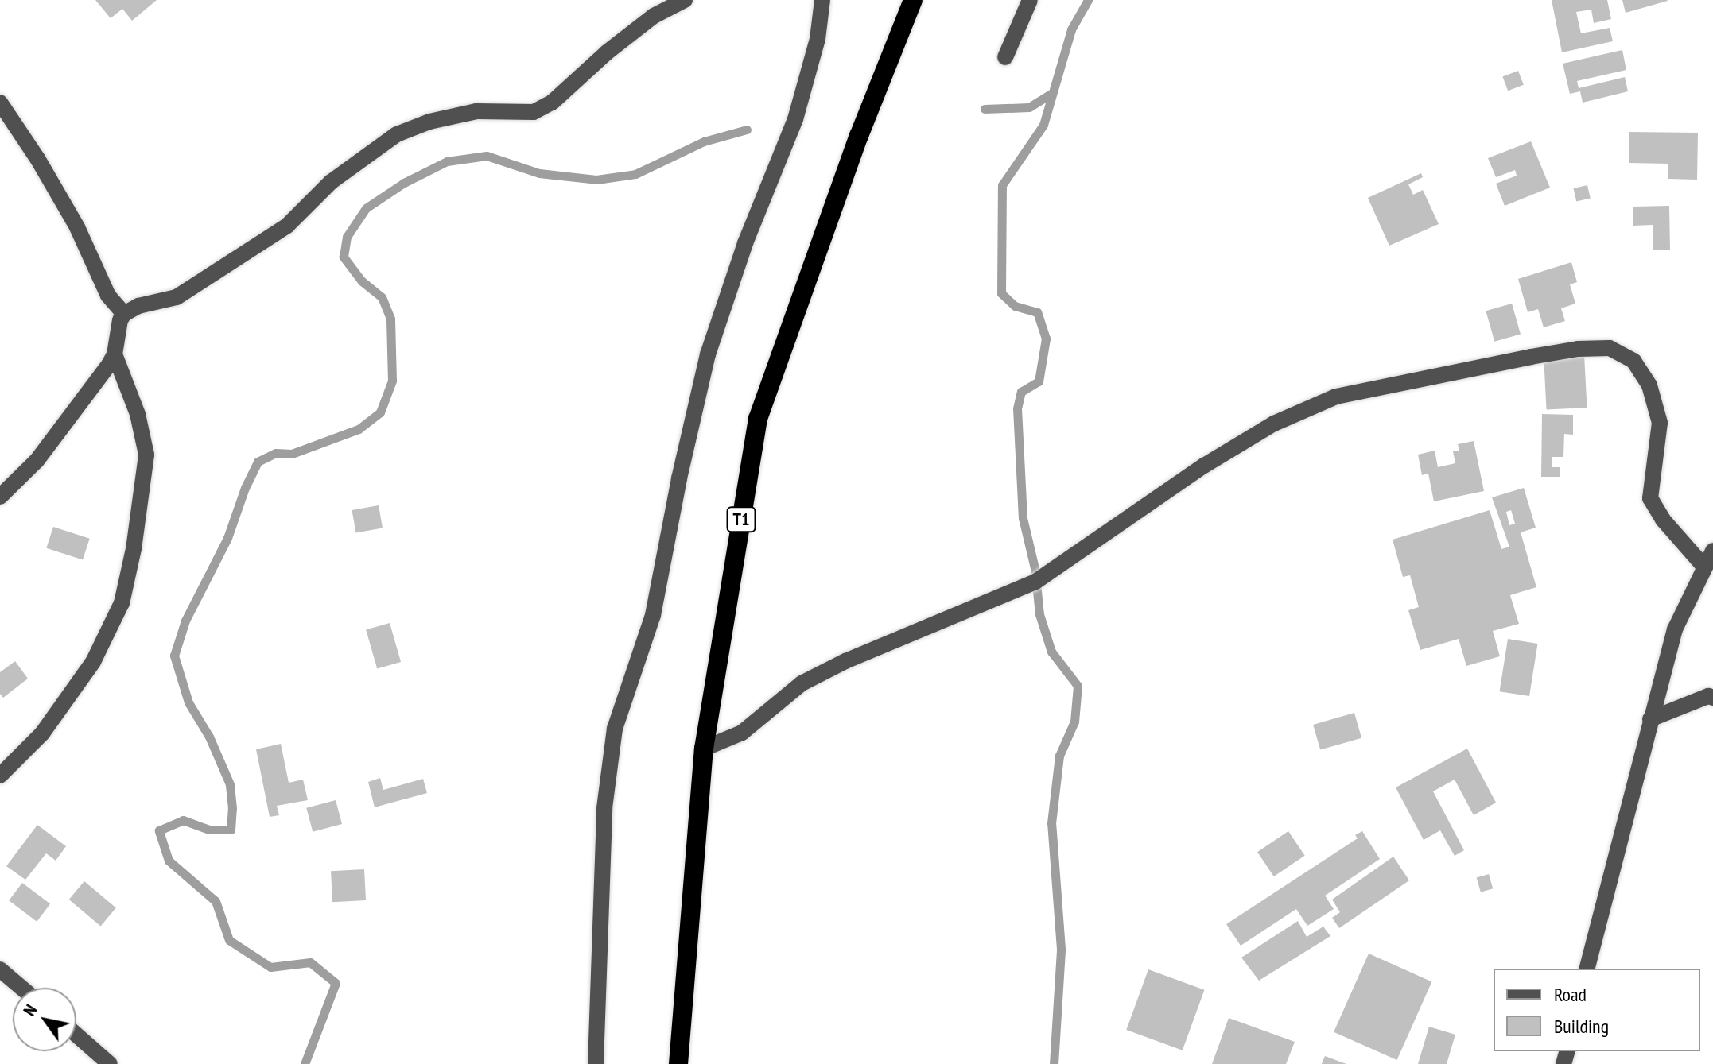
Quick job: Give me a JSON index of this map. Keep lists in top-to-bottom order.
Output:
{
  "streets": {
    "highway": ["T1"]
  },
  "legend": ["Road", "Building"],
  "north": "top left"
}
